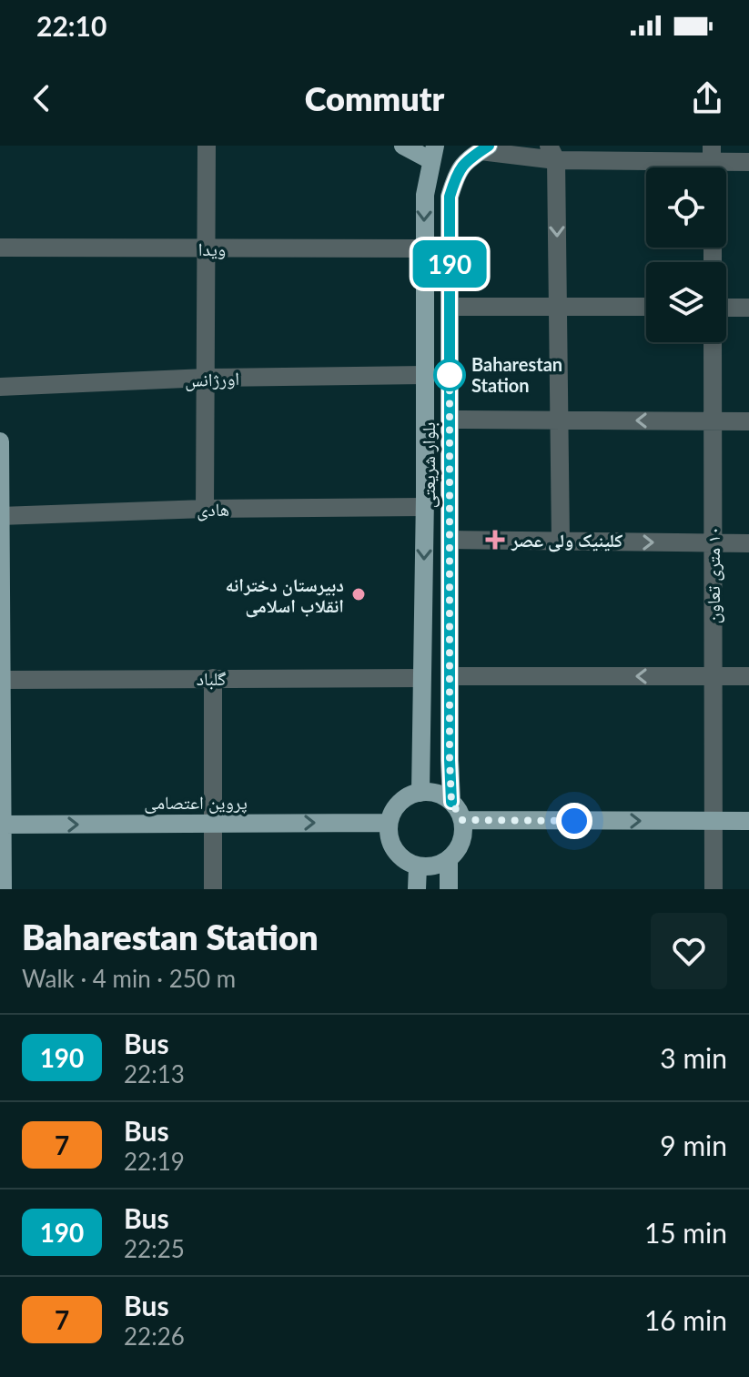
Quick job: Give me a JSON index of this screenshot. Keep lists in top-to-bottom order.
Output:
{
  "streets": {
    "main road": ["بلوار شریعتى", "پروین اعتصامى"],
    "street": [
      "ویدا",
      "اورژانس",
      "هادی",
      "١٠ متری تعاون",
      "گلباد"
    ]
  },
  "crossings": [
    ["ویدا", "بلوار شریعتى"],
    ["اورژانس", "بلوار شریعتى"],
    ["بلوار شریعتى", "هادی"],
    ["بلوار شریعتى", "گلباد"],
    ["بلوار شریعتى", "پروین اعتصامى"]
  ],
  "one_way": ["پروین اعتصامى"],
  "places": {
    "other": ["Baharestan Station", "دبیرستان دخترانه انقلاب اسلامی"],
    "health": ["کلینیک ولی عصر"]
  },
  "lines": ["bus line 190"],
  "page": {
    "status": "22:10",
    "header": "Commutr",
    "on_map": "190",
    "heading": ["Baharestan Station", "Walk · 4 min · 250 m"],
    "list": [
      {
        "mark": "190",
        "name": "Bus",
        "note": "22:13",
        "value": "3 min"
      },
      {
        "mark": "7",
        "name": "Bus",
        "note": "22:19",
        "value": "9 min"
      },
      {
        "mark": "190",
        "name": "Bus",
        "note": "22:25",
        "value": "15 min"
      },
      {
        "mark": "7",
        "name": "Bus",
        "note": "22:26",
        "value": "16 min"
      }
    ]
  }
}
